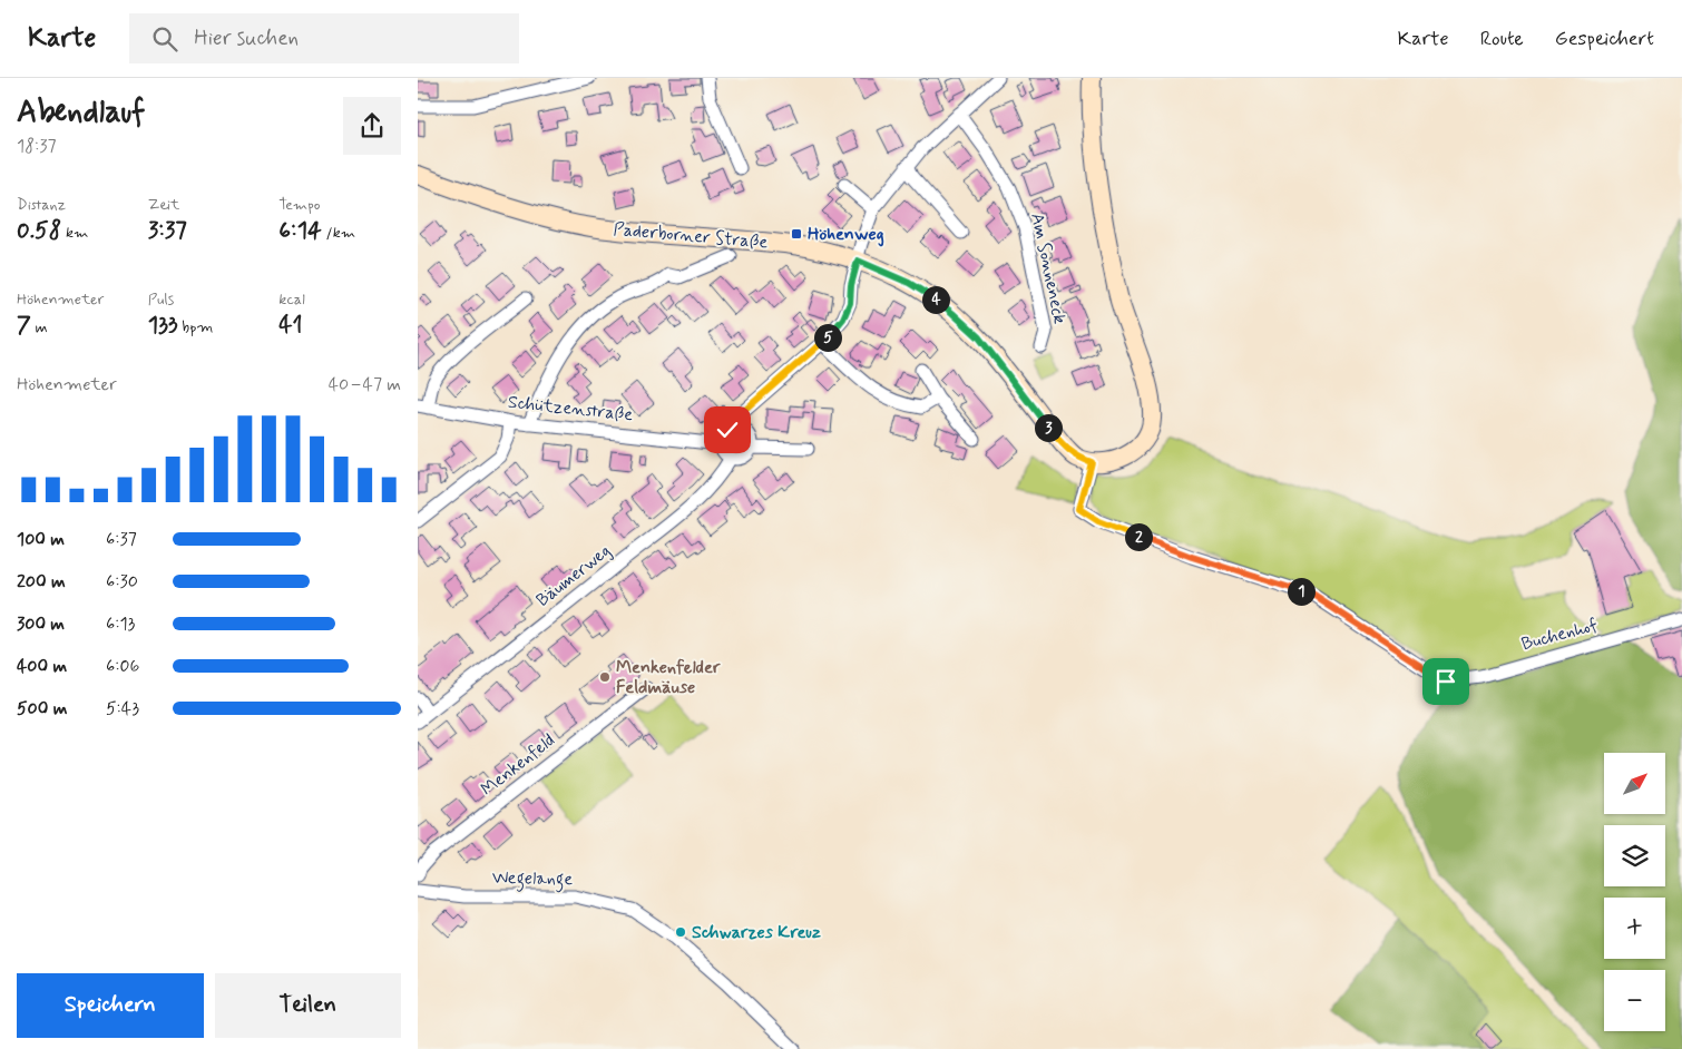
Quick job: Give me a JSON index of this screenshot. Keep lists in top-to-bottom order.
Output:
{
  "streets": {
    "main road": ["Paderborner Straße"],
    "street": [
      "Am Sonneneck",
      "Schützenstraße",
      "Bäumerweg",
      "Buchenhof",
      "Menkenfeld",
      "Wegelange"
    ]
  },
  "crossings": [
    ["Paderborner Straße", "Buchenhof"],
    ["Schützenstraße", "Bäumerweg"]
  ],
  "places": {
    "transit": ["Höhenweg"],
    "other": ["Menkenfelder Feldmäuse", "Schwarzes Kreuz"]
  },
  "north": "top right",
  "page": {
    "header": "Karte",
    "search": "Hier suchen",
    "nav": ["Karte", "Route", "Gespeichert"],
    "heading": ["Abendlauf", "18:37"],
    "stats": [
      ["Distanz", "0.58 km"],
      ["Zeit", "3:37"],
      ["Tempo", "6:14 /km"],
      ["Höhenmeter", "7 m"],
      ["Puls", "133 bpm"],
      ["kcal", "41"]
    ],
    "pins": [
      "4",
      "5",
      "3",
      "2",
      "1"
    ],
    "chart": ["Höhenmeter", "40–47 m"],
    "list": [
      {
        "name": "100 m",
        "note": "6:37"
      },
      {
        "name": "200 m",
        "note": "6:30"
      },
      {
        "name": "300 m",
        "note": "6:13"
      },
      {
        "name": "400 m",
        "note": "6:06"
      },
      {
        "name": "500 m",
        "note": "5:43"
      }
    ],
    "map_buttons": ["+", "−"],
    "buttons": ["Speichern", "Teilen"]
  }
}
